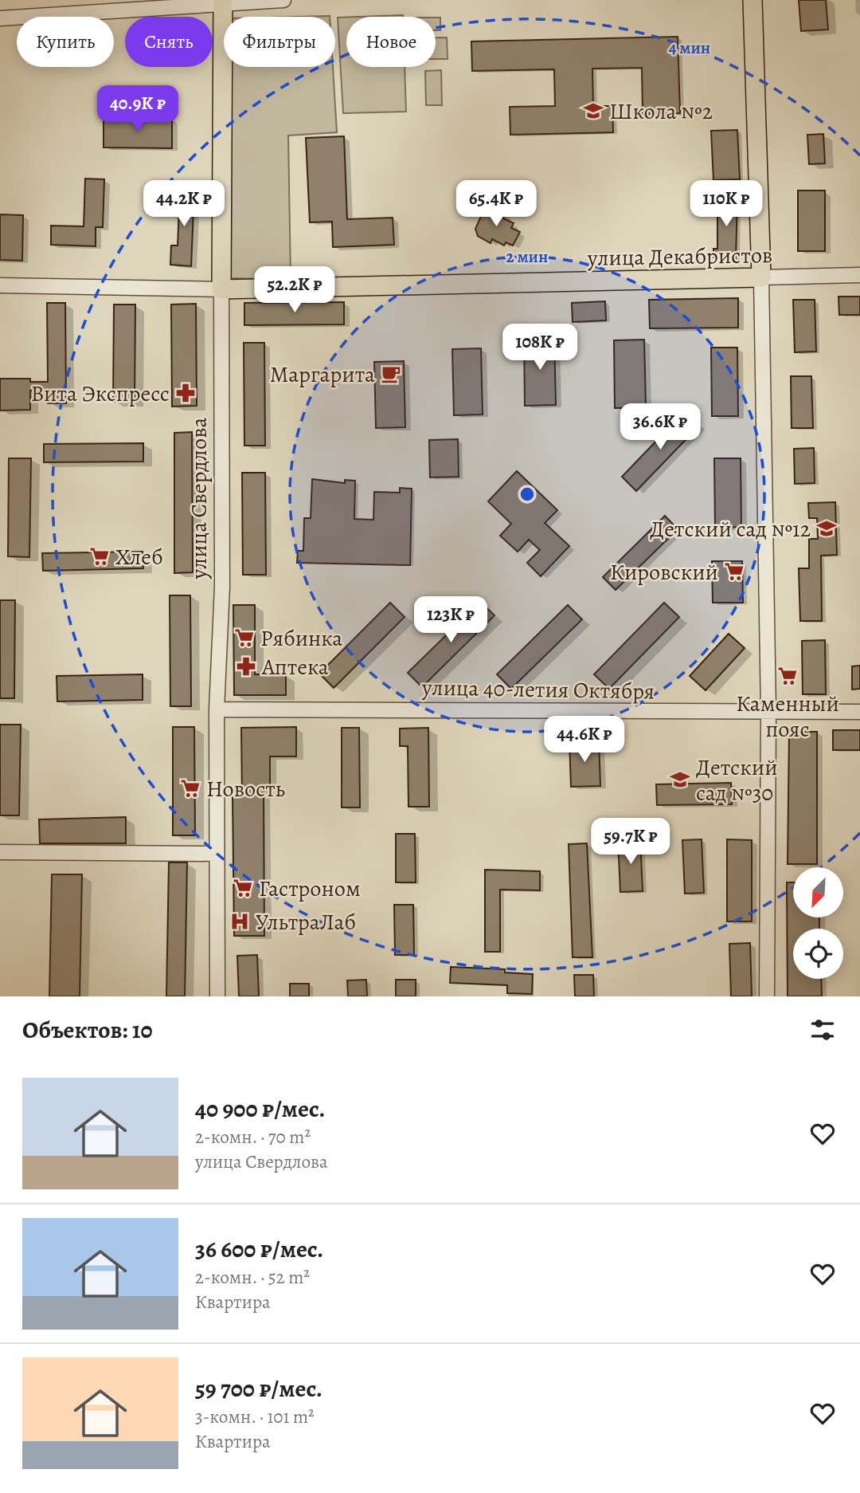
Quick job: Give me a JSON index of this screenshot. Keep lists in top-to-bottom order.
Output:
{
  "streets": {
    "main road": ["улица Декабристов", "улица Свердлова"],
    "street": ["улица 40-летия Октября"]
  },
  "crossings": [
    ["улица Декабристов", "улица Свердлова"],
    ["улица Свердлова", "улица 40-летия Октября"]
  ],
  "places": {
    "school or university": ["Школа №2", "Детский сад №12", "Детский сад №30"],
    "cafe": ["Маргарита"],
    "pharmacy": ["Вита Экспресс", "Аптека"],
    "supermarket": [
      "Хлеб",
      "Кировский",
      "Рябинка",
      "Каменный пояс",
      "Новость",
      "Гастроном"
    ],
    "hospital": ["УльтраЛаб"]
  },
  "north": "bottom left",
  "page": {
    "chip": [
      "Купить",
      "Снять",
      "Фильтры",
      "Новое"
    ],
    "price": [
      "40.9K ₽",
      "44.2K ₽",
      "65.4K ₽",
      "110K ₽",
      "52.2K ₽",
      "108K ₽",
      "36.6K ₽",
      "123K ₽",
      "44.6K ₽",
      "59.7K ₽"
    ],
    "heading": "Объектов: 10",
    "list": [
      {
        "name": "40 900 ₽/мес.",
        "note": "2-комн. · 70 m² · улица Свердлова"
      },
      {
        "name": "36 600 ₽/мес.",
        "note": "2-комн. · 52 m² · Квартира"
      },
      {
        "name": "59 700 ₽/мес.",
        "note": "3-комн. · 101 m² · Квартира"
      }
    ]
  },
  "rings": ["4 мин", "2 мин"]
}
